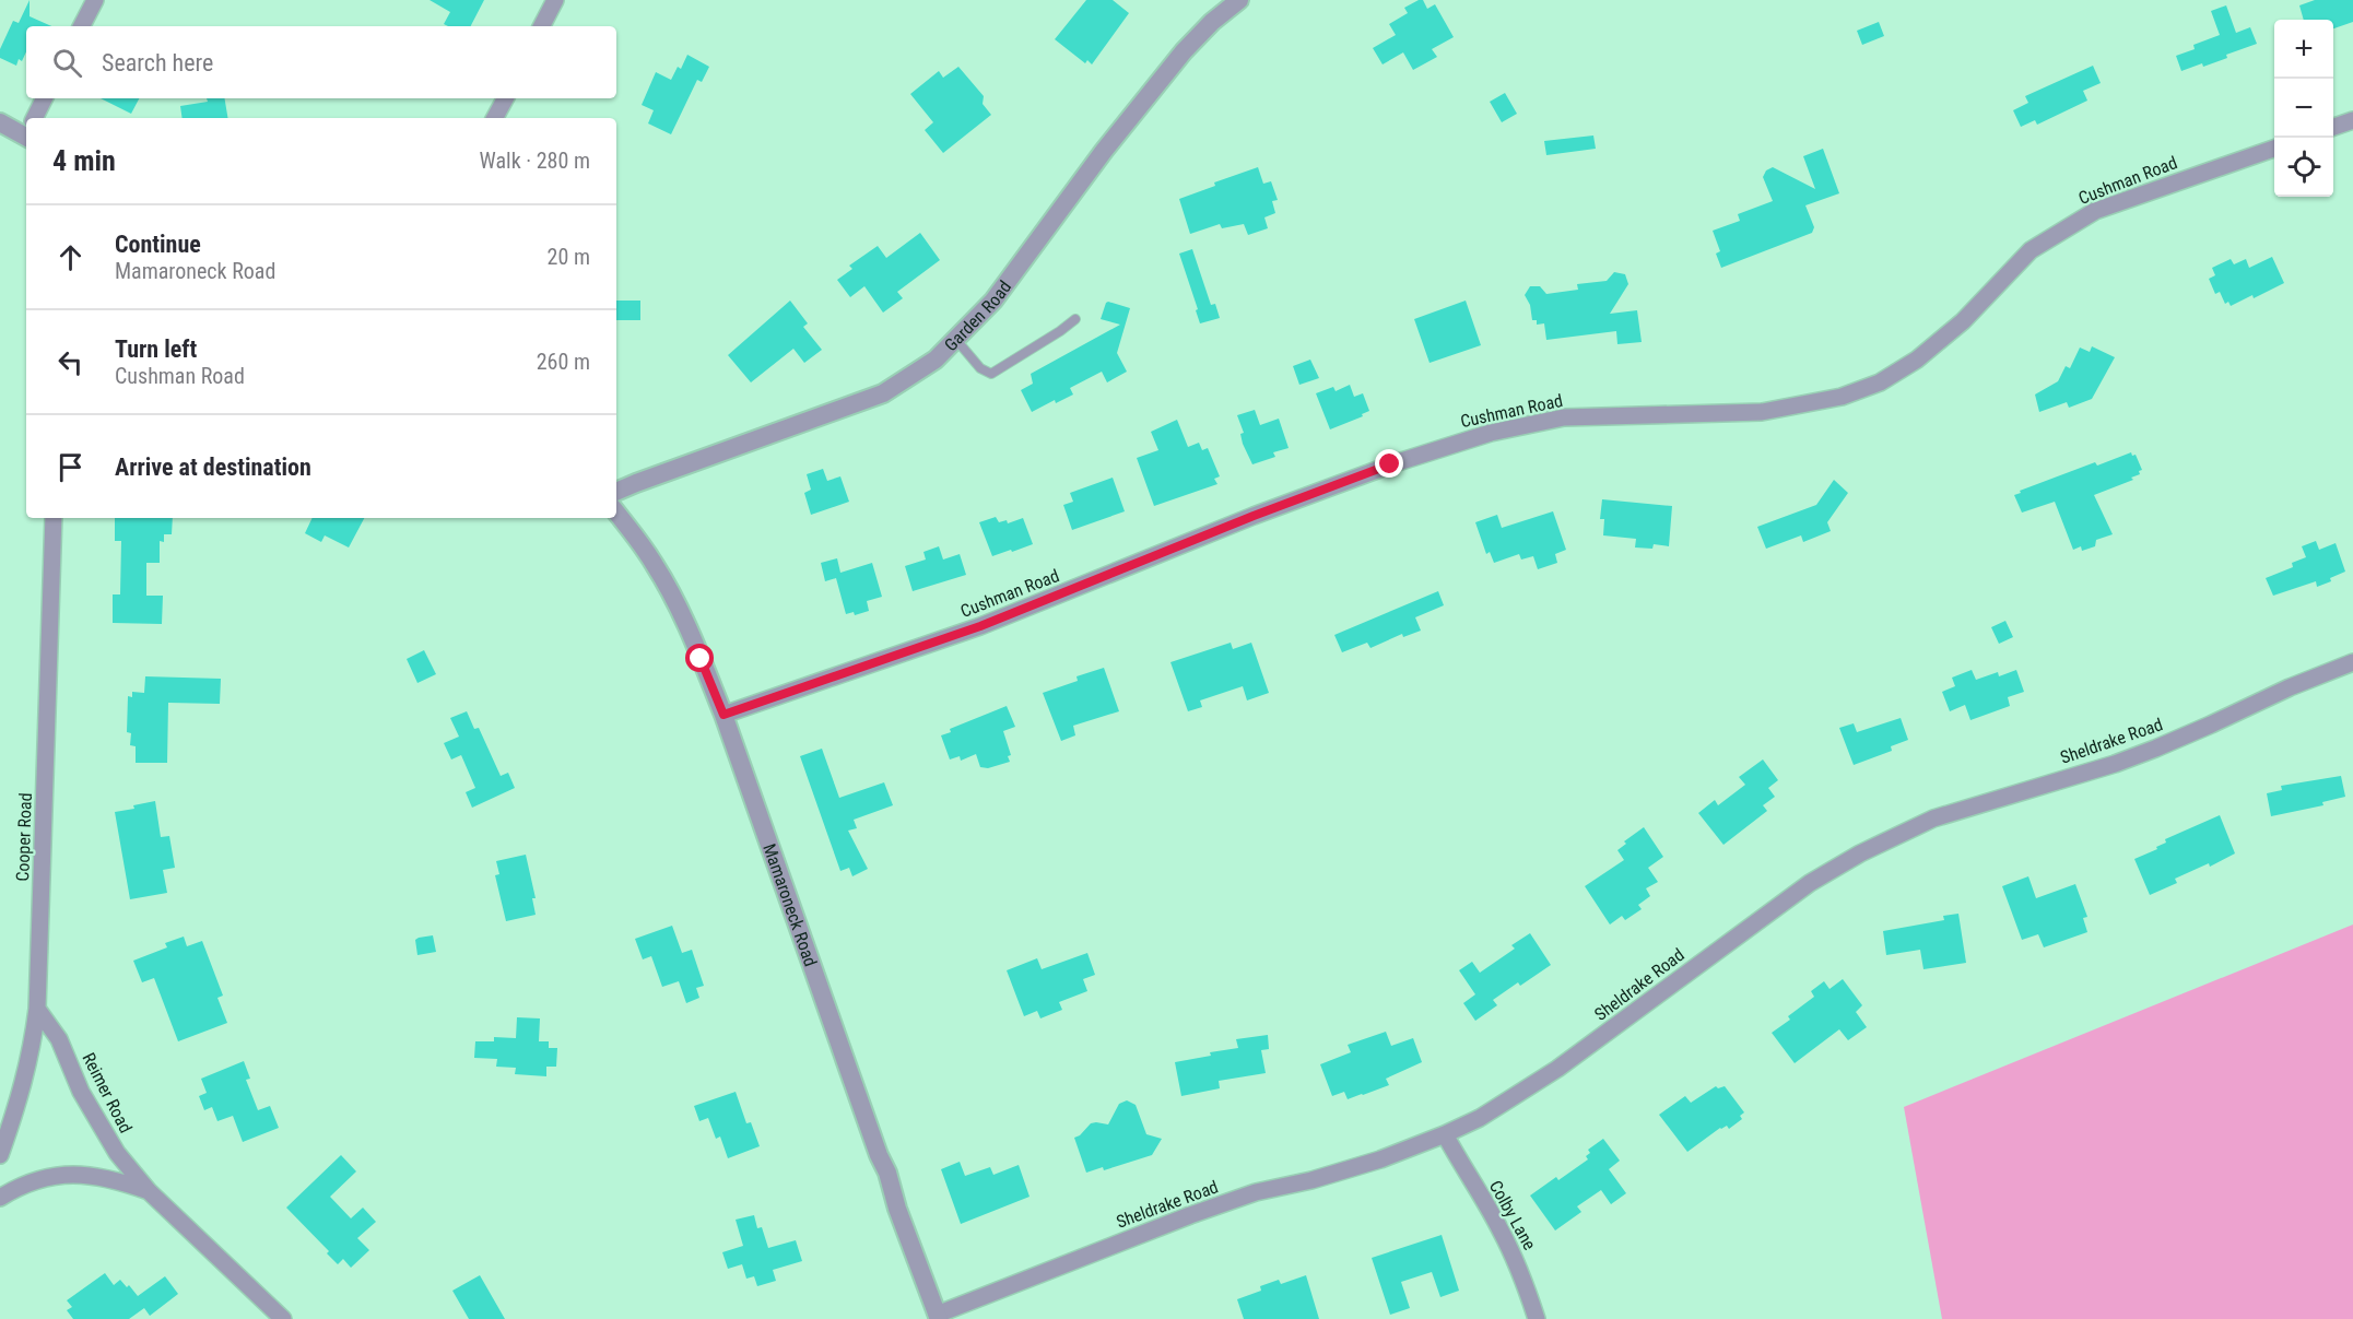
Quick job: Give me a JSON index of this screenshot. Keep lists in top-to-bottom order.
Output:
{
  "streets": {
    "street": [
      "Cushman Road",
      "Garden Road",
      "Sheldrake Road",
      "Cooper Road",
      "Mamaroneck Road",
      "Reimer Road",
      "Colby Lane"
    ]
  },
  "crossings": [
    ["Cushman Road", "Mamaroneck Road"],
    ["Sheldrake Road", "Mamaroneck Road"],
    ["Sheldrake Road", "Colby Lane"],
    ["Cooper Road", "Reimer Road"]
  ],
  "page": {
    "map_buttons": ["+", "−"],
    "search": "Search here",
    "heading": ["4 min", "Walk · 280 m"],
    "list": [
      ["Continue", "Mamaroneck Road", "20 m"],
      ["Turn left", "Cushman Road", "260 m"],
      "Arrive at destination"
    ]
  }
}
